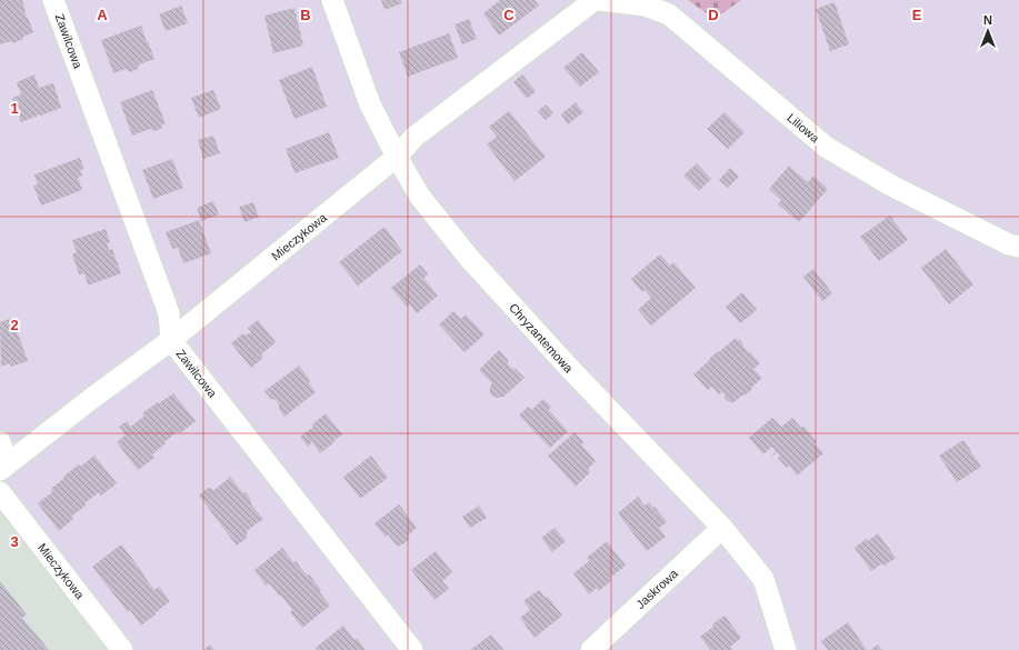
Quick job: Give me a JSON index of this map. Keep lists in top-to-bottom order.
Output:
{
  "streets": {
    "street": [
      "Zawilcowa",
      "Liliowa",
      "Mieczykowa",
      "Chryzantemowa",
      "Jaskrowa"
    ]
  },
  "crossings": [
    ["Zawilcowa", "Mieczykowa"],
    ["Mieczykowa", "Chryzantemowa"],
    ["Chryzantemowa", "Jaskrowa"]
  ],
  "north": "top",
  "grid": {
    "columns": [
      "A",
      "B",
      "C",
      "D",
      "E"
    ],
    "rows": ["1", "2", "3"]
  }
}
